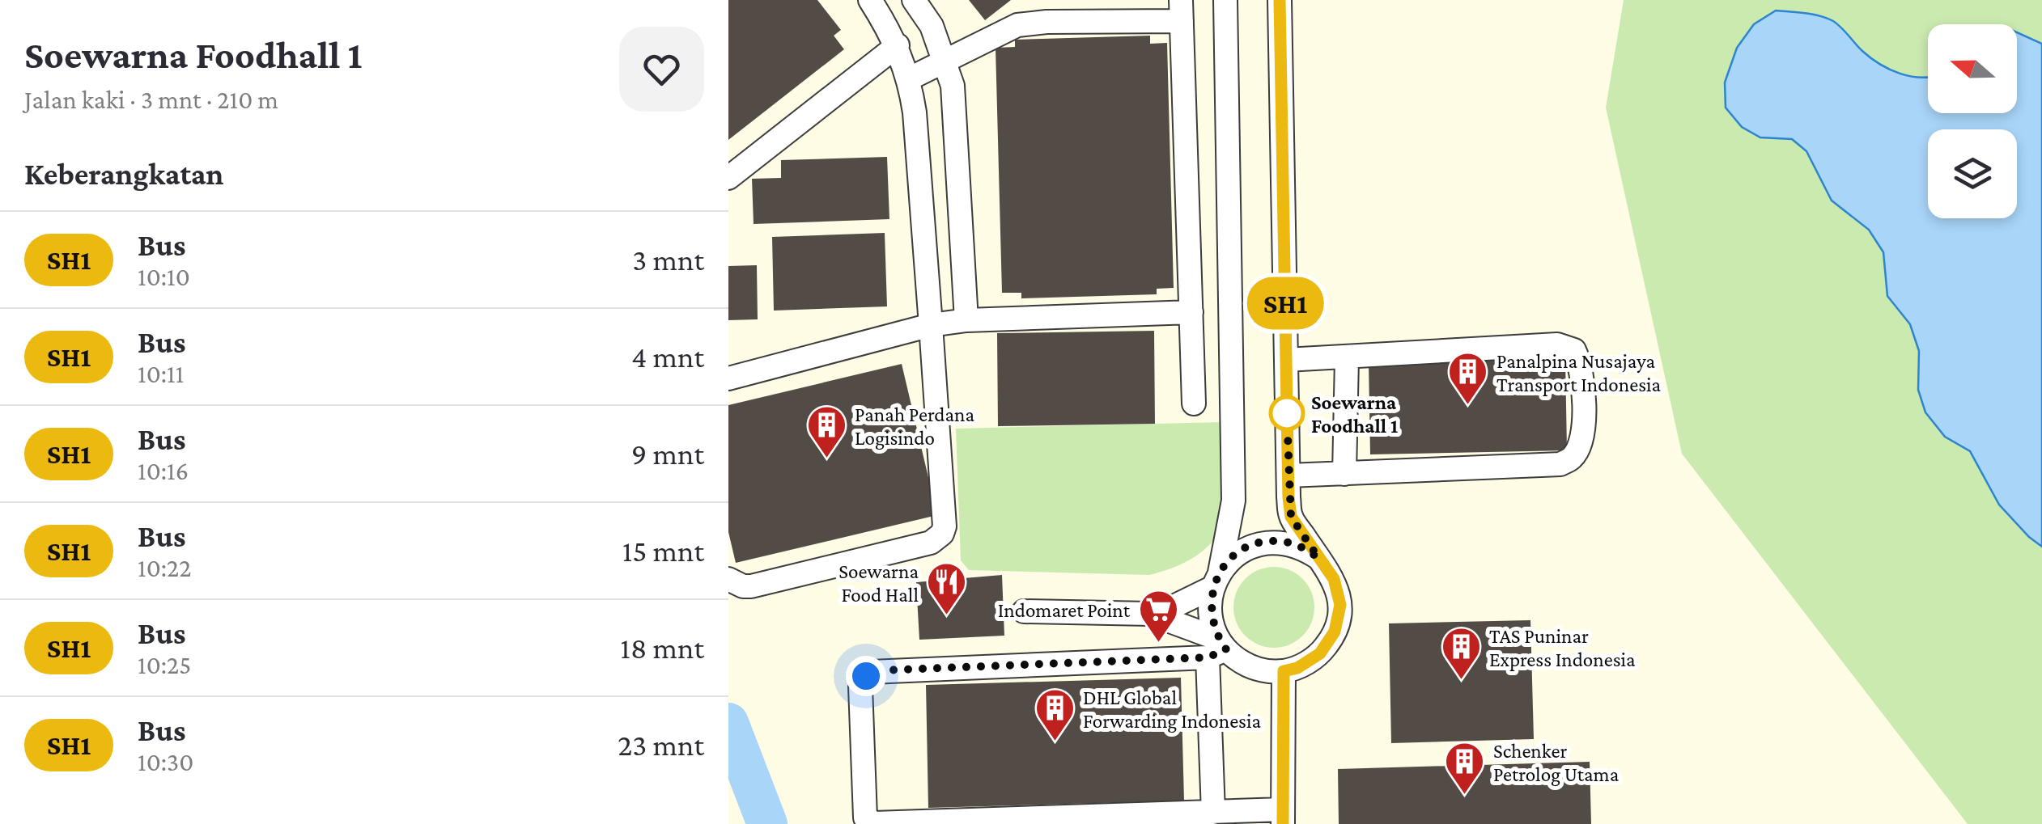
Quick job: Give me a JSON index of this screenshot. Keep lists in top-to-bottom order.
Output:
{
  "places": {
    "building": [
      "Panalpina Nusajaya Transport Indonesia",
      "Panah Perdana Logisindo",
      "TAS Puninar Express Indonesia",
      "DHL Global Forwarding Indonesia",
      "Schenker Petrolog Utama"
    ],
    "other": ["Soewarna Foodhall 1"],
    "restaurant": ["Soewarna Food Hall"],
    "supermarket": ["Indomaret Point"]
  },
  "lines": ["bus line SH1"],
  "north": "left",
  "page": {
    "heading": [
      ["Soewarna Foodhall 1", "Jalan kaki · 3 mnt · 210 m"],
      "Keberangkatan"
    ],
    "on_map": "SH1",
    "list": [
      {
        "mark": "SH1",
        "name": "Bus",
        "note": "10:10",
        "value": "3 mnt"
      },
      {
        "mark": "SH1",
        "name": "Bus",
        "note": "10:11",
        "value": "4 mnt"
      },
      {
        "mark": "SH1",
        "name": "Bus",
        "note": "10:16",
        "value": "9 mnt"
      },
      {
        "mark": "SH1",
        "name": "Bus",
        "note": "10:22",
        "value": "15 mnt"
      },
      {
        "mark": "SH1",
        "name": "Bus",
        "note": "10:25",
        "value": "18 mnt"
      },
      {
        "mark": "SH1",
        "name": "Bus",
        "note": "10:30",
        "value": "23 mnt"
      }
    ]
  }
}
